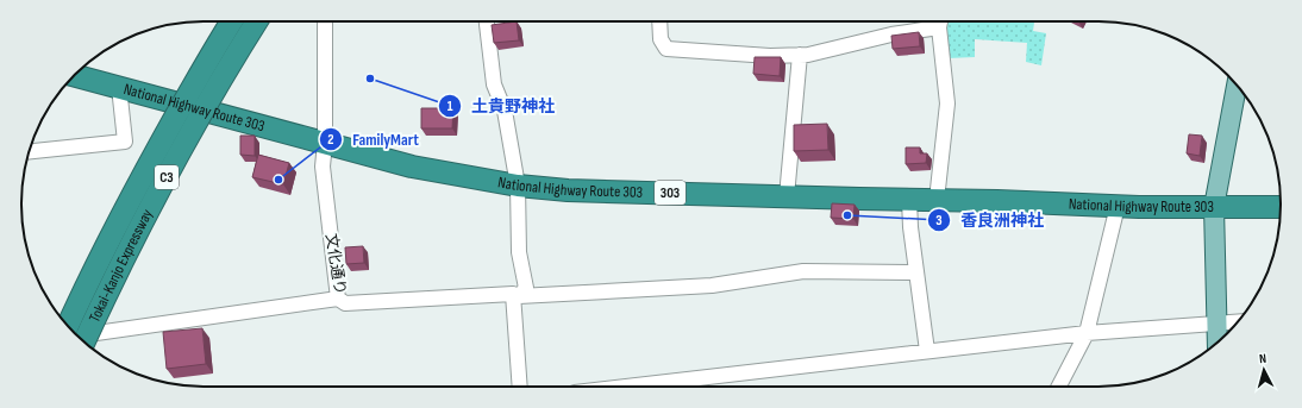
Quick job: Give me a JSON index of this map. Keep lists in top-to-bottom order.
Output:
{
  "streets": {
    "highway": [
      "National Highway Route 303",
      "C3",
      "303",
      "Tokai-Kanjo Expressway"
    ],
    "street": ["文化通り"]
  },
  "crossings": [
    ["National Highway Route 303", "文化通り"]
  ],
  "places": ["土貴野神社", "FamilyMart", "香良洲神社"],
  "north": "top"
}
